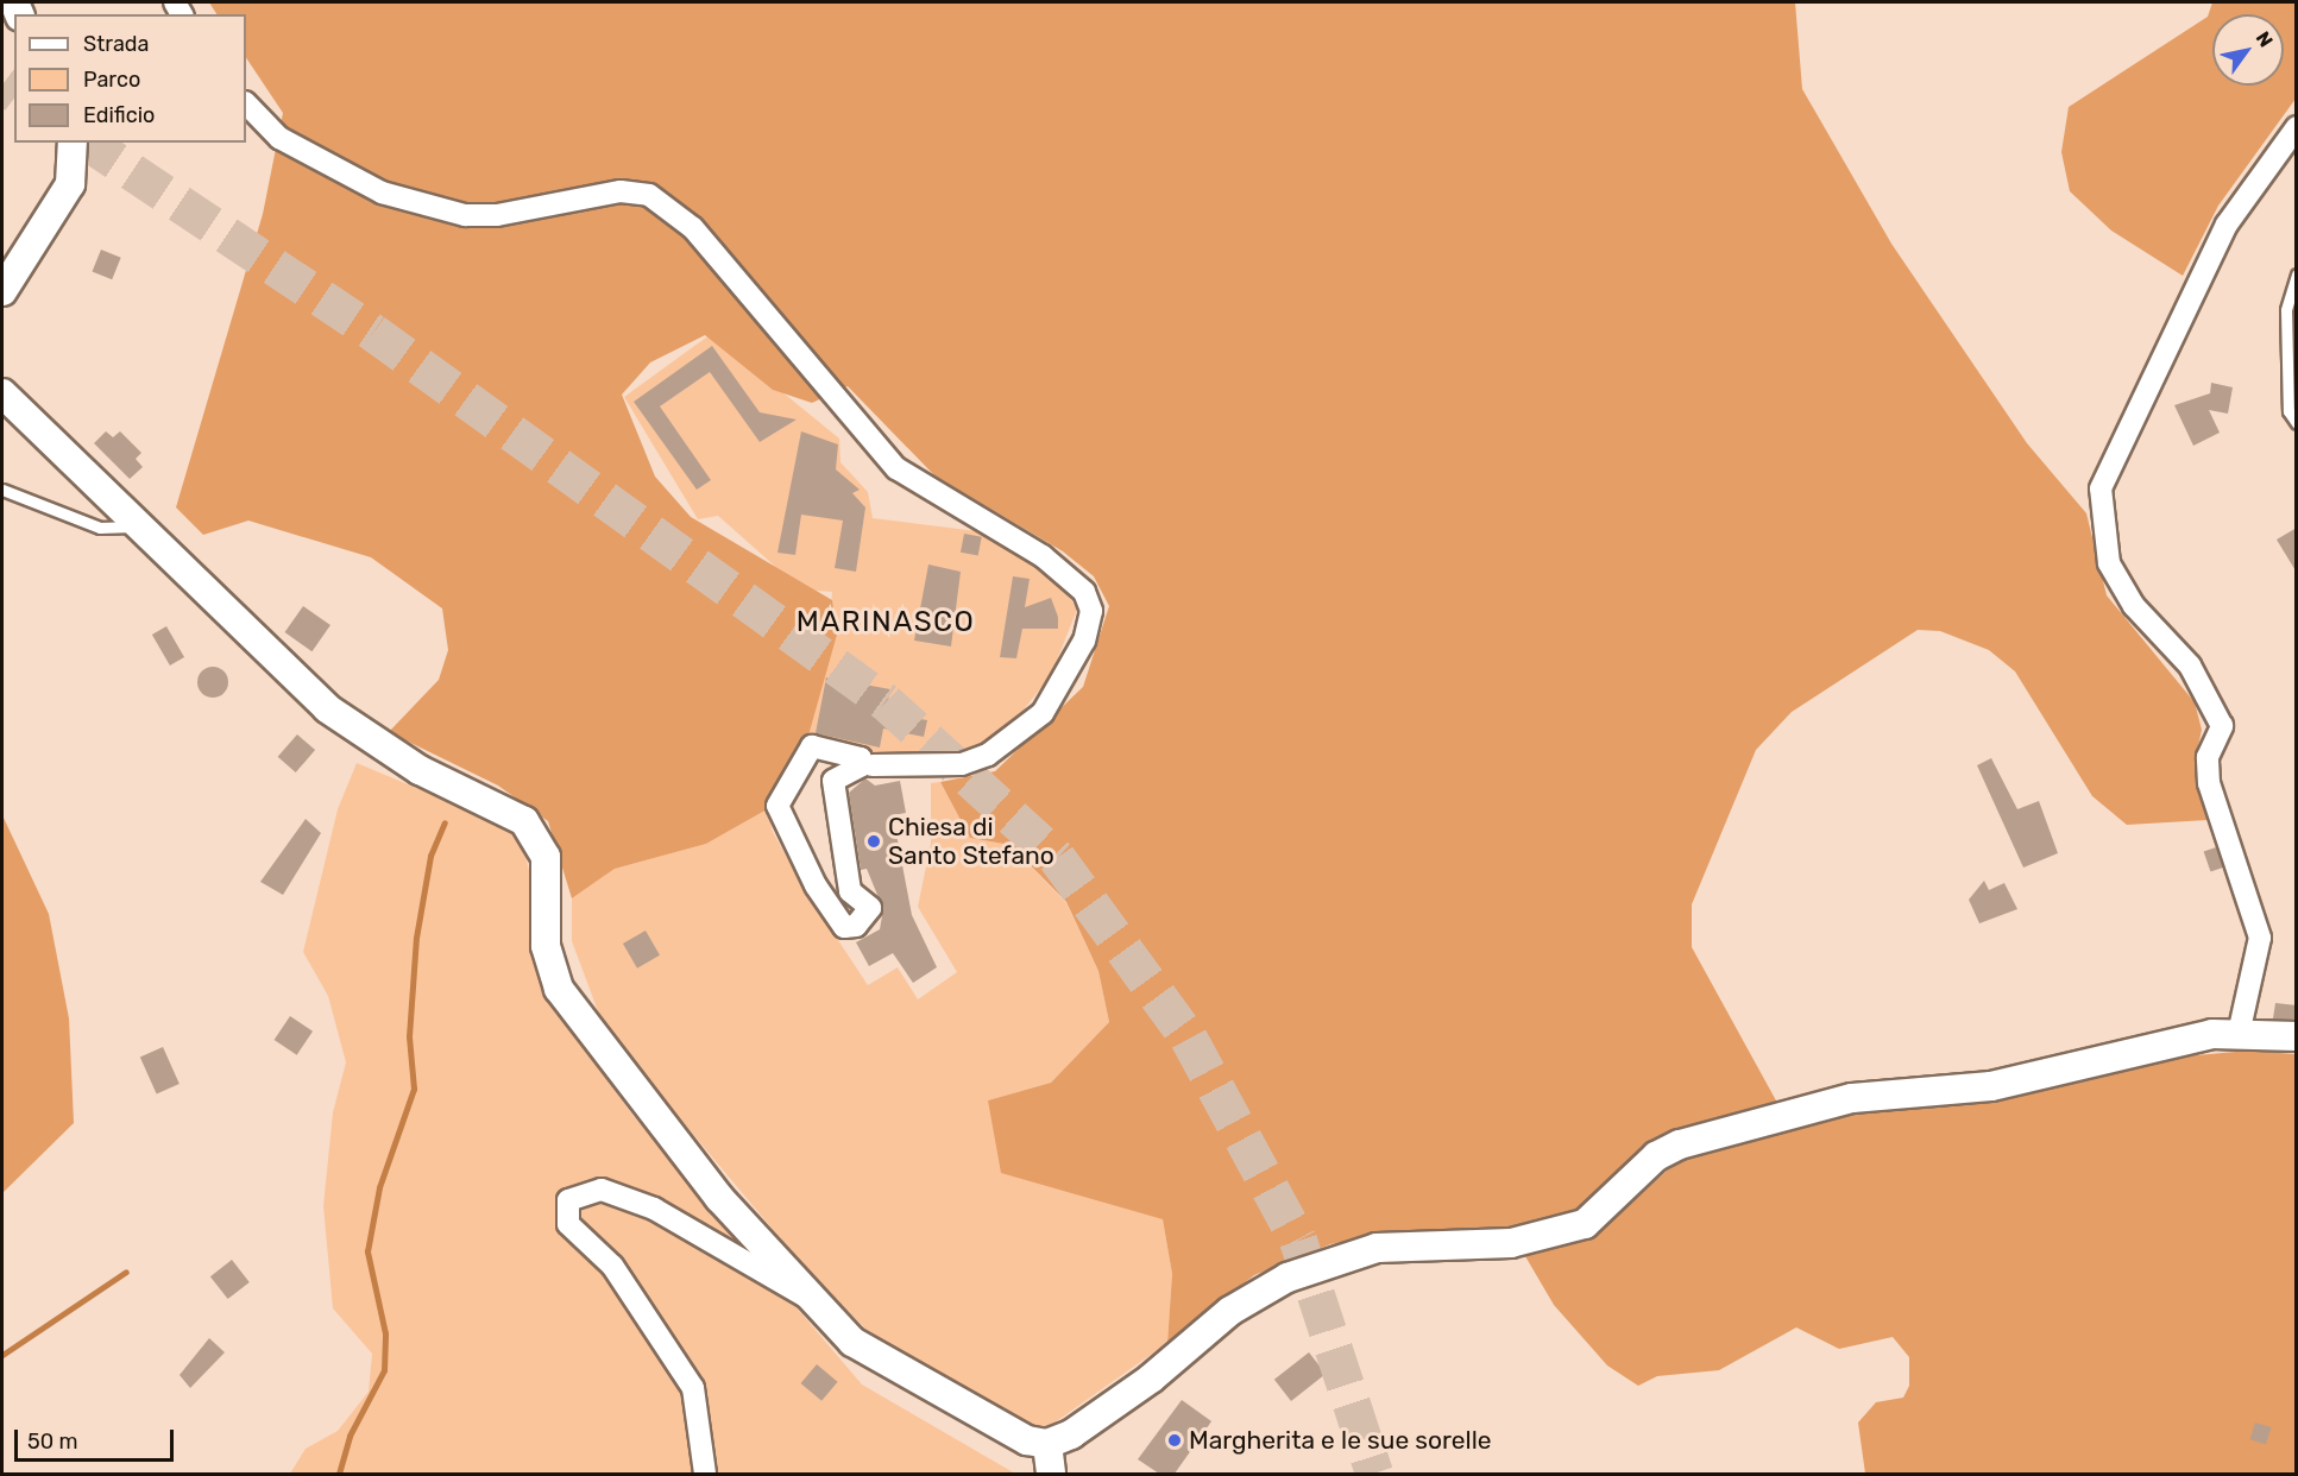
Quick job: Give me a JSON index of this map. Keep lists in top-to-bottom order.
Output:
{
  "districts": ["MARINASCO"],
  "places": ["Chiesa di Santo Stefano", "Margherita e le sue sorelle"],
  "legend": ["Strada", "Parco", "Edificio"],
  "scale_bar": "50 m",
  "north": "top right"
}
